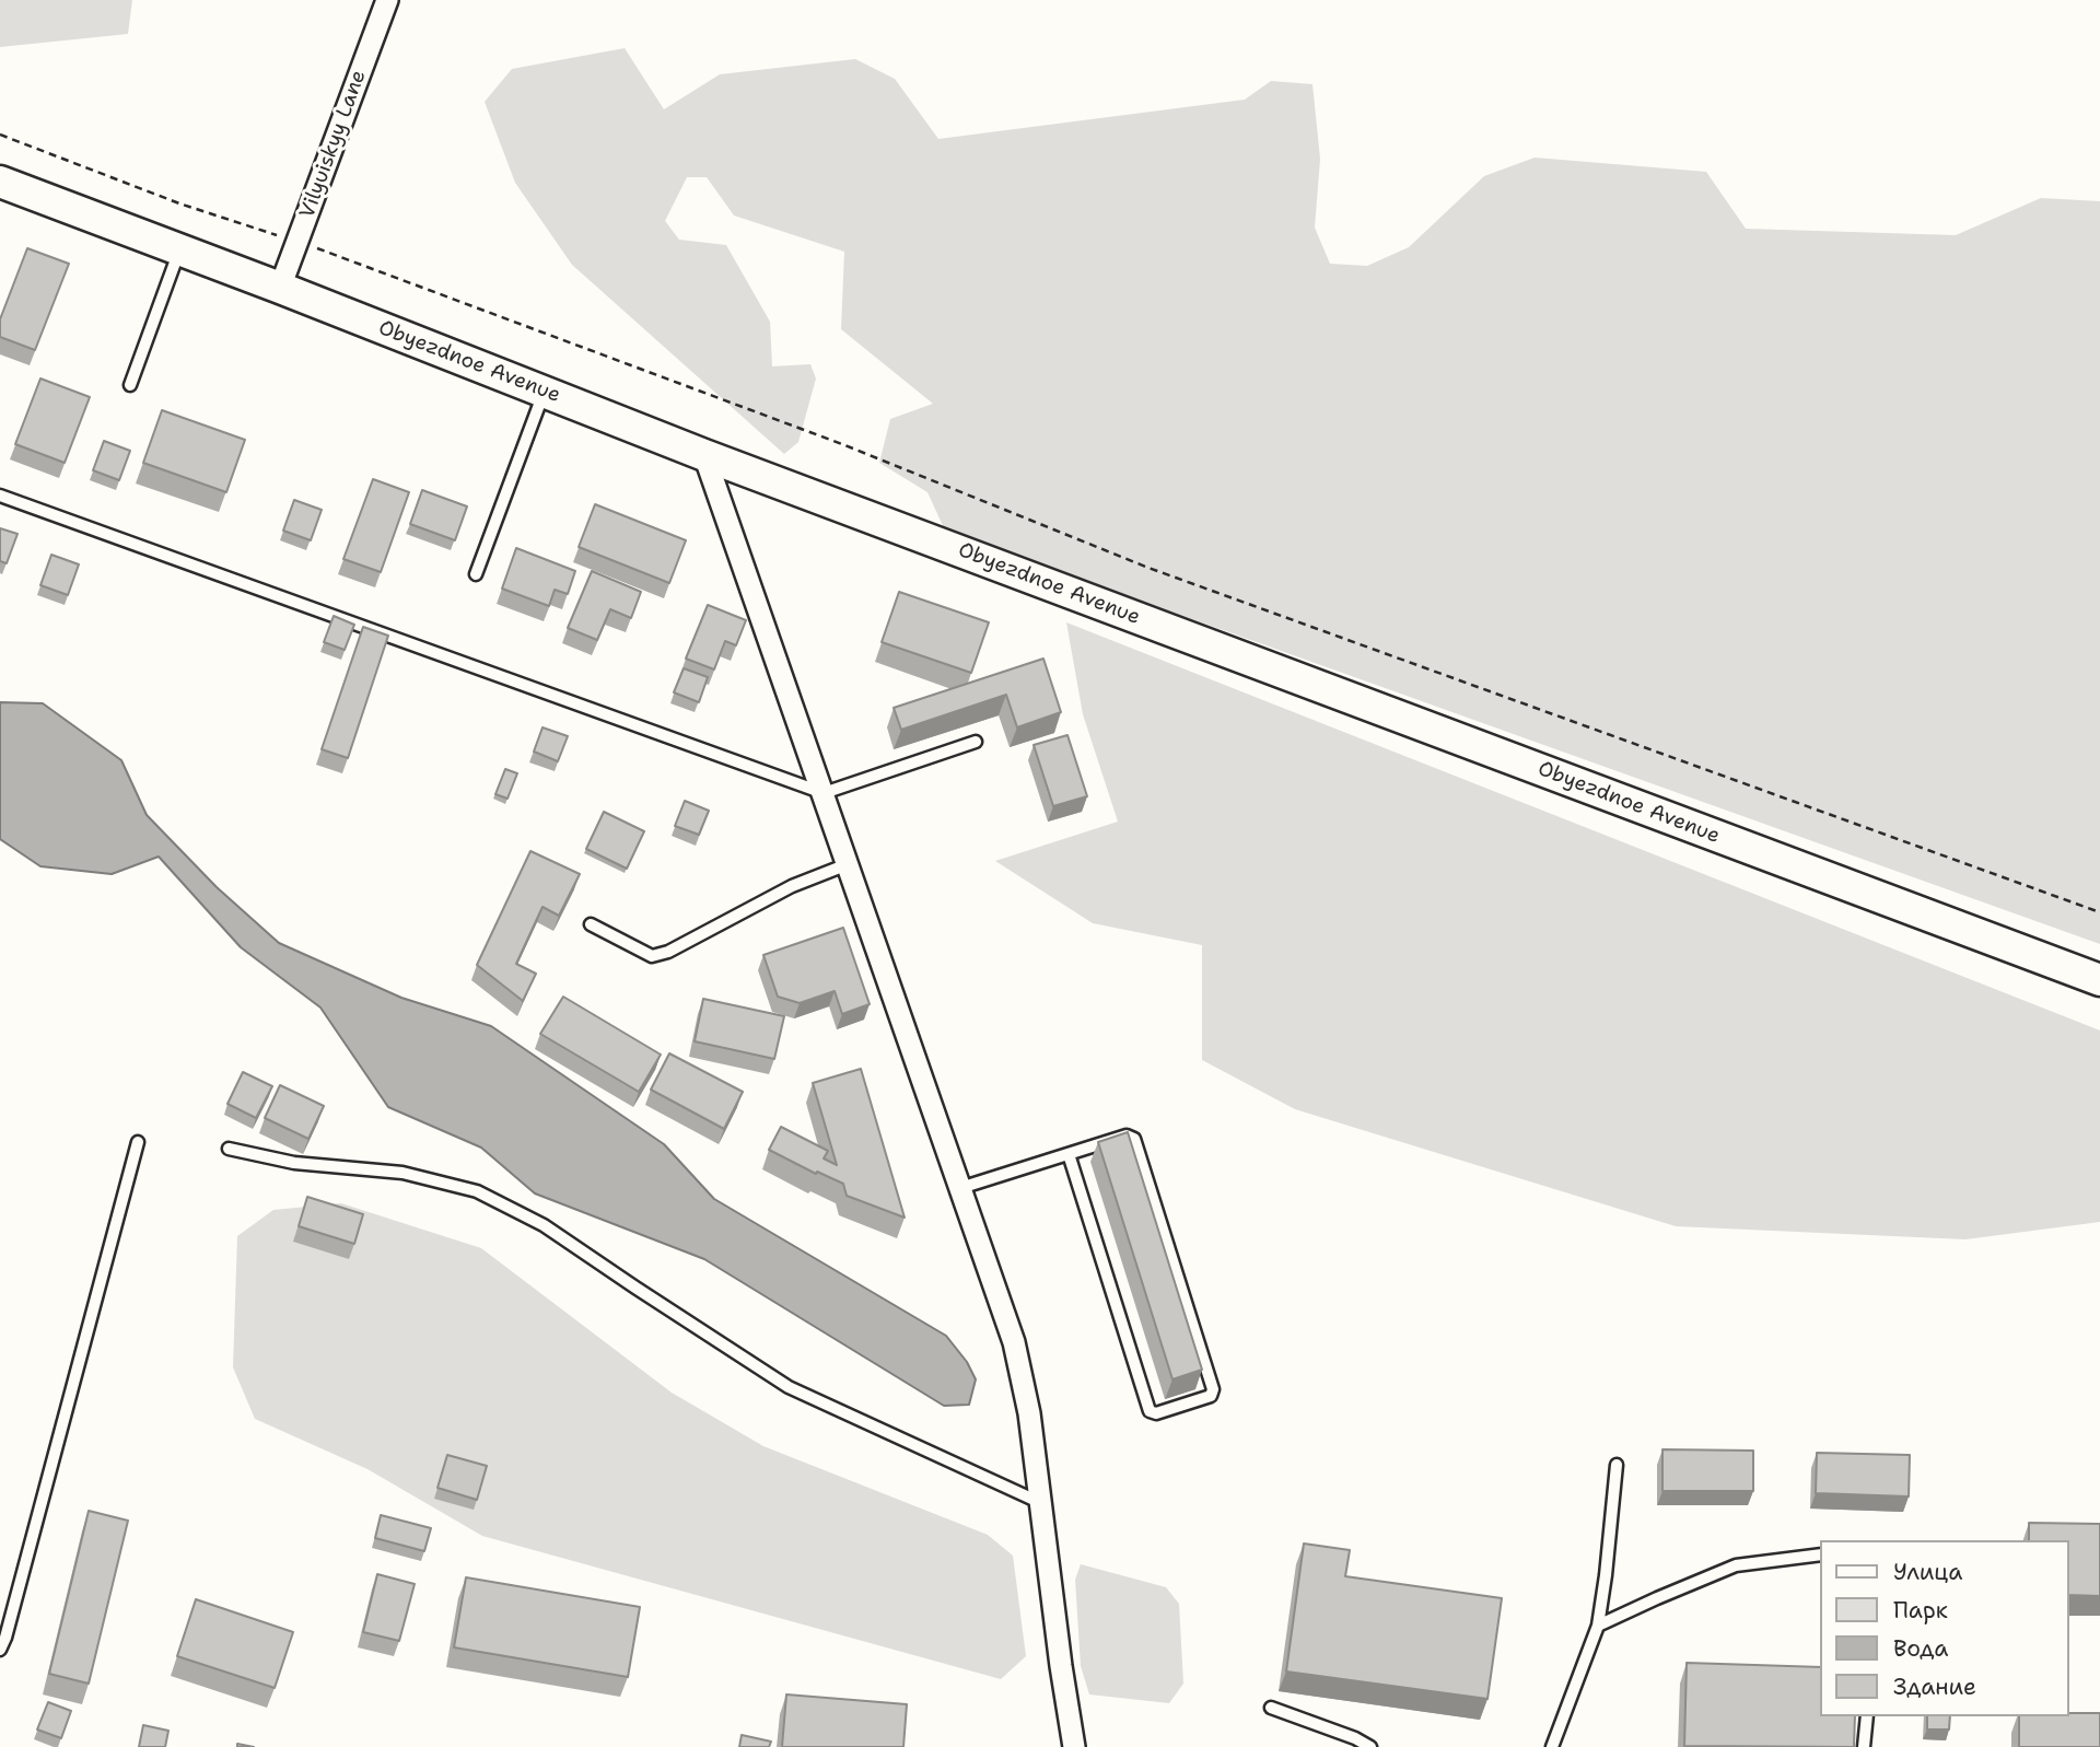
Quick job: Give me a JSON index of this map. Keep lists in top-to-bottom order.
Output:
{
  "streets": {
    "main road": ["Obyezdnoe Avenue"],
    "street": ["Vilyuiskyy Lane"]
  },
  "crossings": [
    ["Vilyuiskyy Lane", "Obyezdnoe Avenue"]
  ],
  "legend": [
    "Улица",
    "Парк",
    "Вода",
    "Здание"
  ]
}
